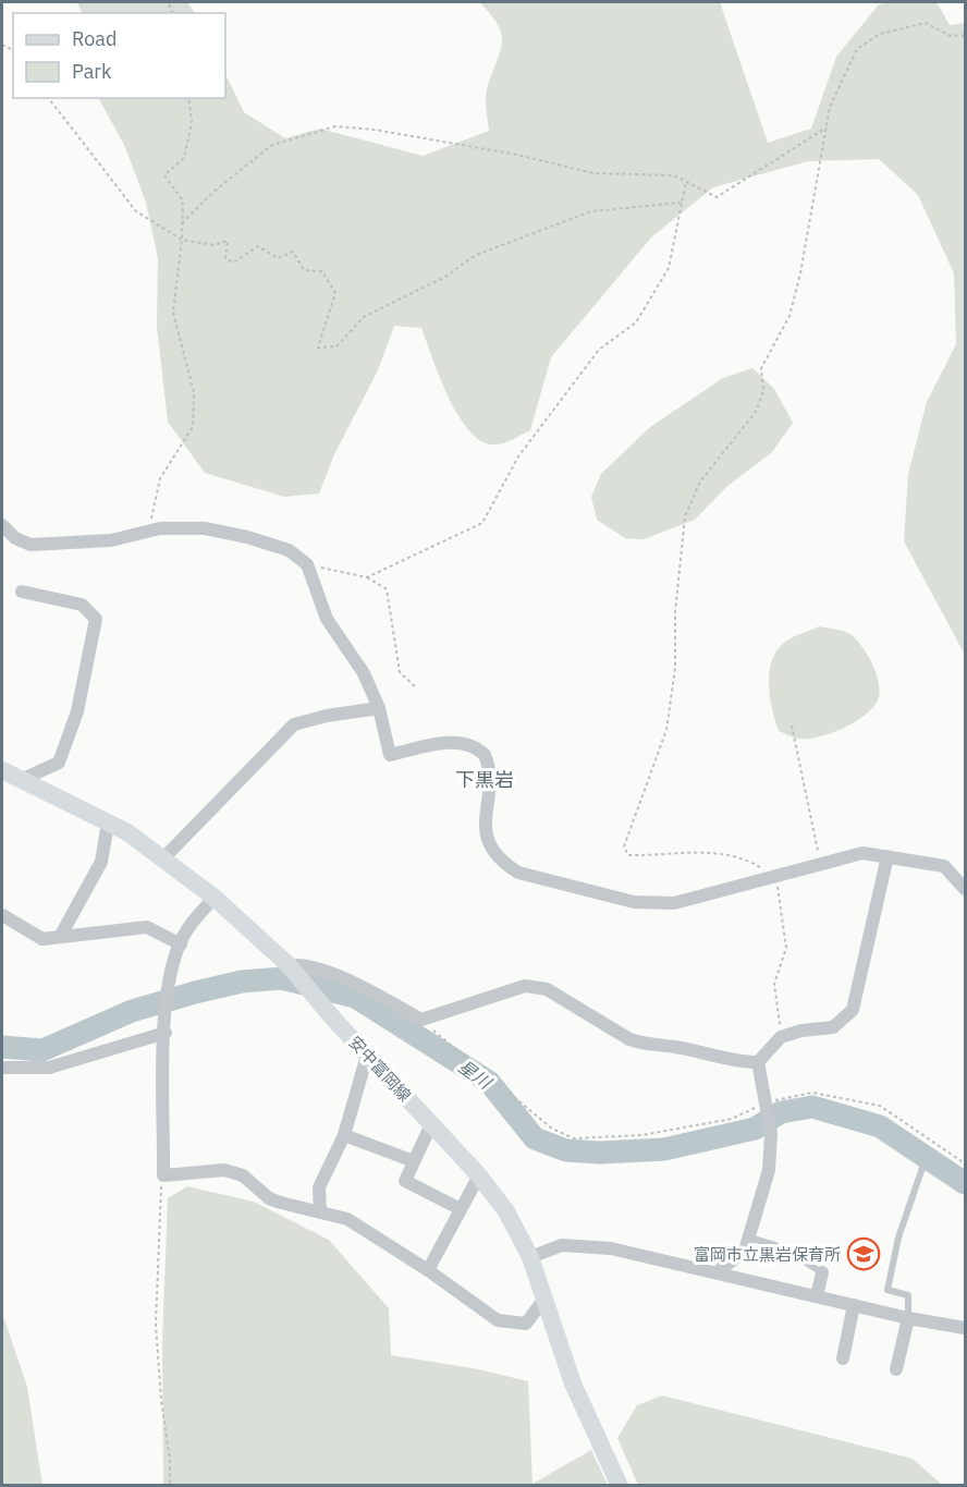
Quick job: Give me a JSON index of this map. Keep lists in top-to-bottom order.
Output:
{
  "streets": {
    "main road": ["安中富岡線"]
  },
  "districts": ["下黒岩"],
  "water": ["星川"],
  "places": {
    "school or university": ["富岡市立黒岩保育所"]
  },
  "legend": ["Road", "Park"]
}
